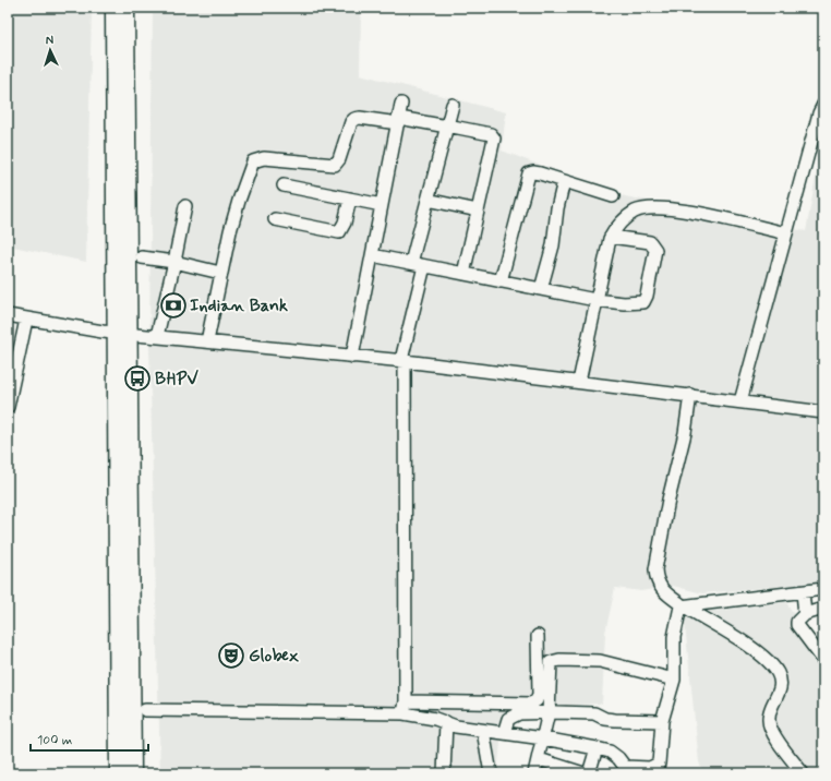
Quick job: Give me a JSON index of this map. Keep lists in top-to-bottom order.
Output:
{
  "places": {
    "bank": ["Indian Bank"],
    "bus stop": ["BHPV"],
    "theatre": ["Globex"]
  },
  "scale_bar": "100 m",
  "north": "top"
}
